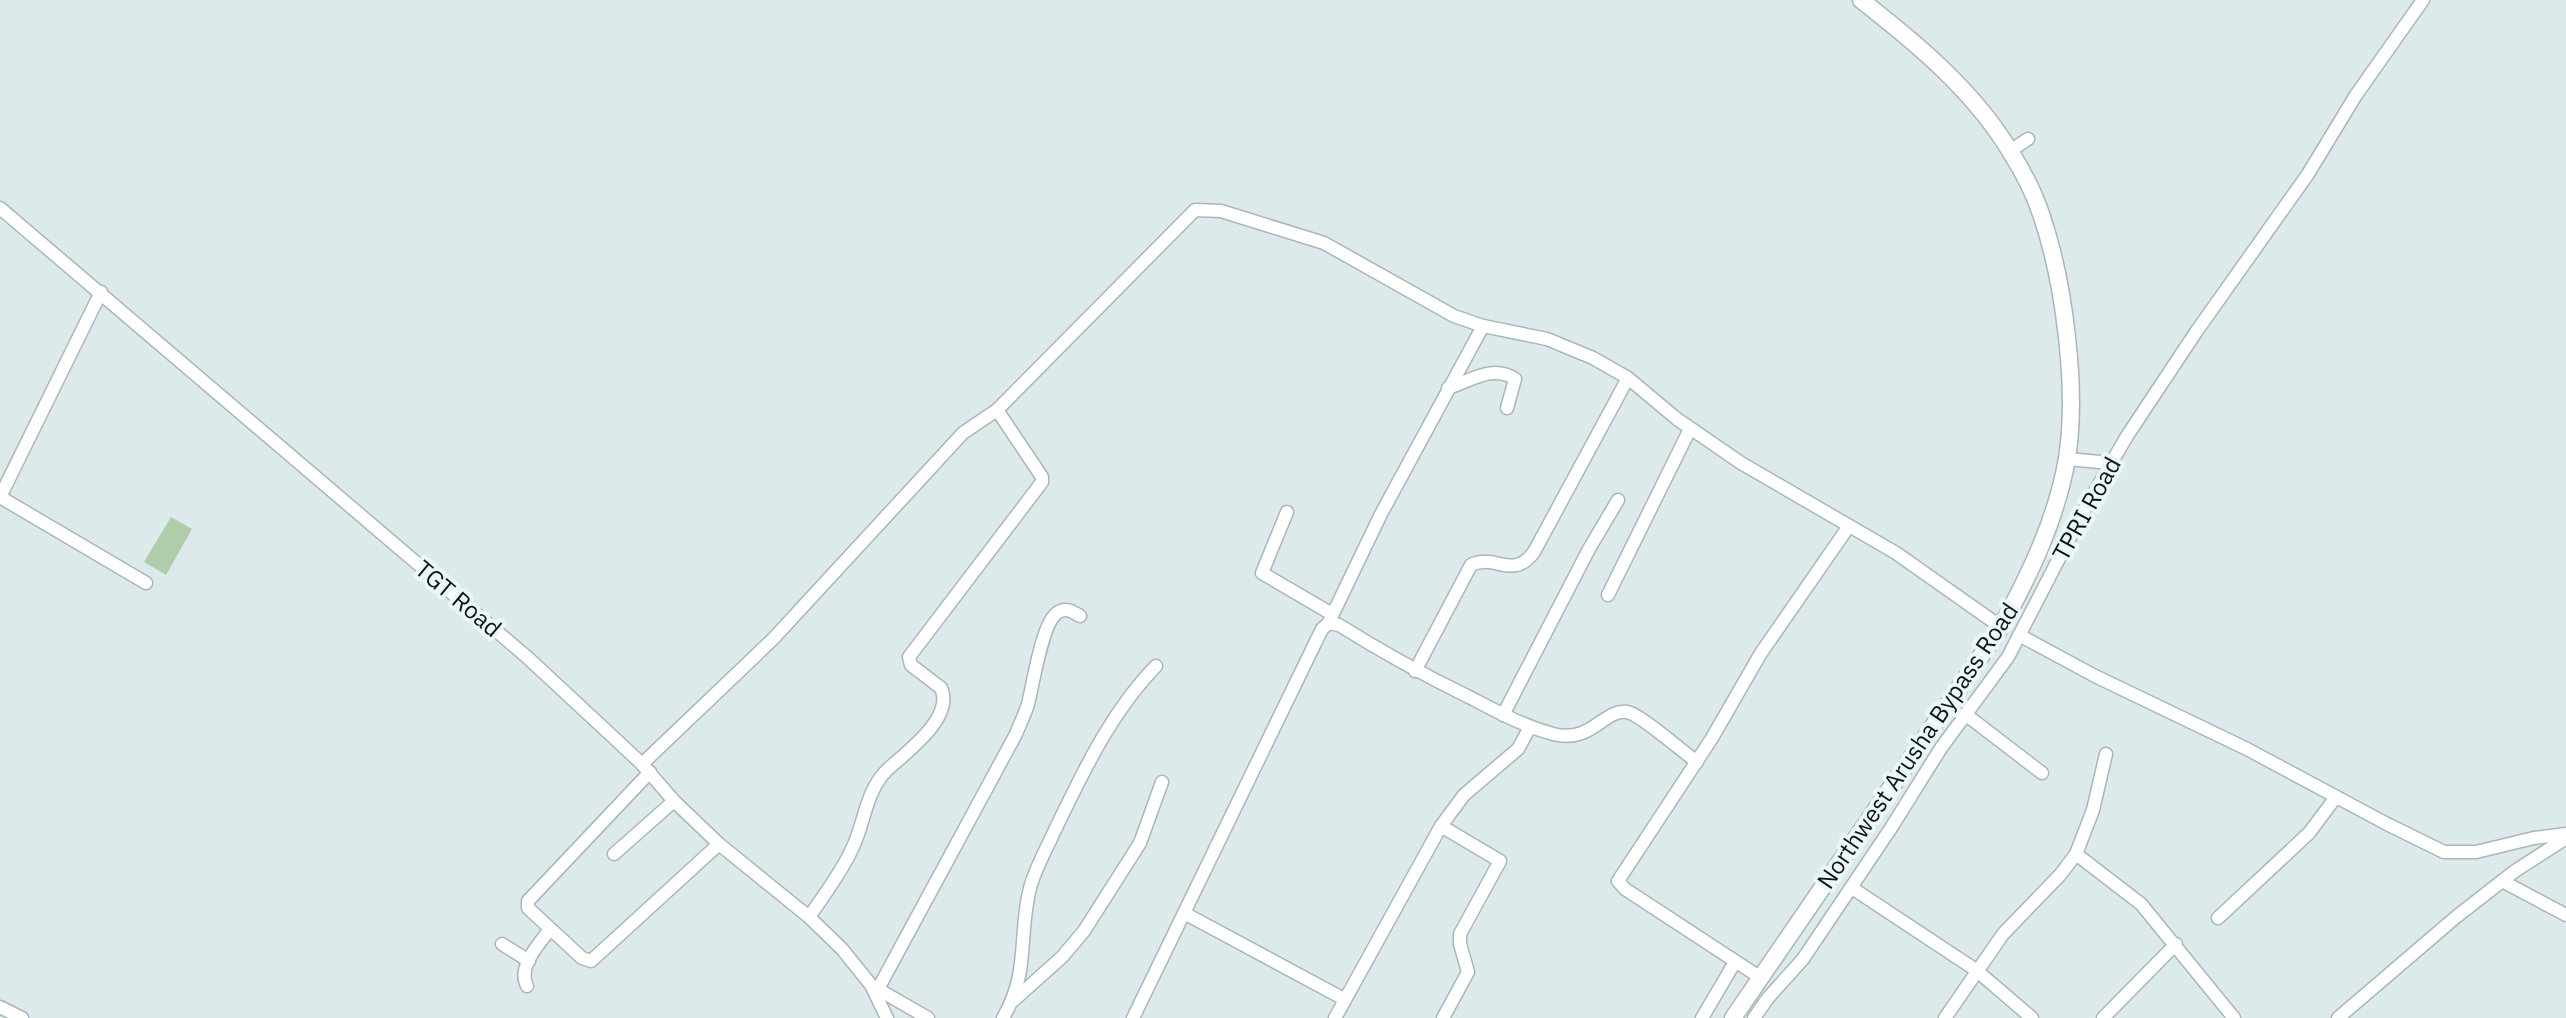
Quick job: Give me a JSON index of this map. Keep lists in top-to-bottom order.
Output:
{
  "streets": {
    "main road": ["Northwest Arusha Bypass Road"],
    "street": ["TPRI Road", "TGT Road"]
  }
}
